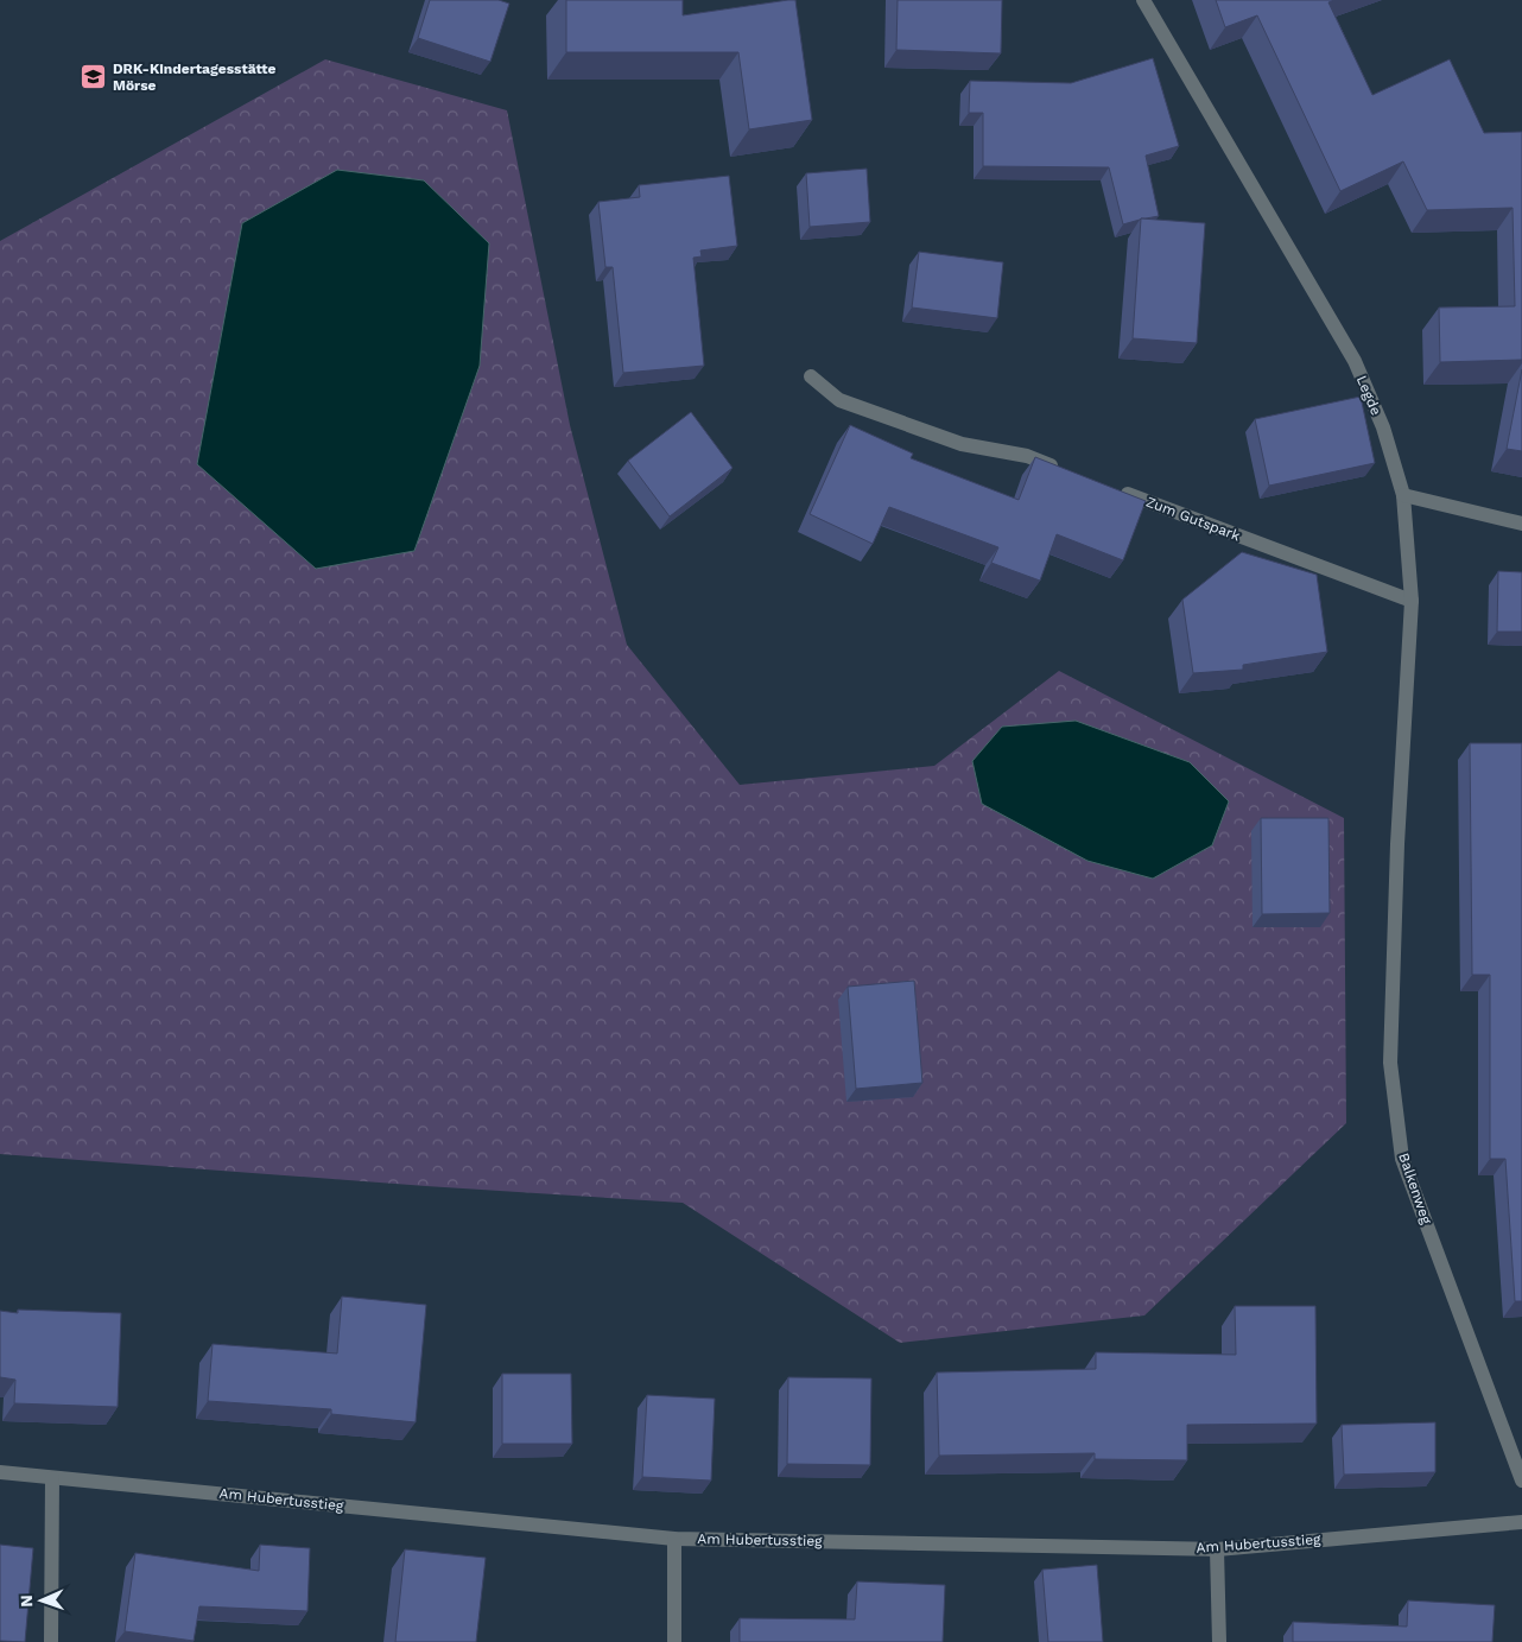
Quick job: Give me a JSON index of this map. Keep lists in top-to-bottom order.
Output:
{
  "streets": {
    "street": [
      "Legde",
      "Zum Gutspark",
      "Balkenweg",
      "Am Hubertusstieg"
    ]
  },
  "crossings": [
    ["Legde", "Zum Gutspark"],
    ["Legde", "Balkenweg"]
  ],
  "places": {
    "school or university": ["DRK-Kindertagesstätte Mörse"]
  },
  "north": "left"
}
